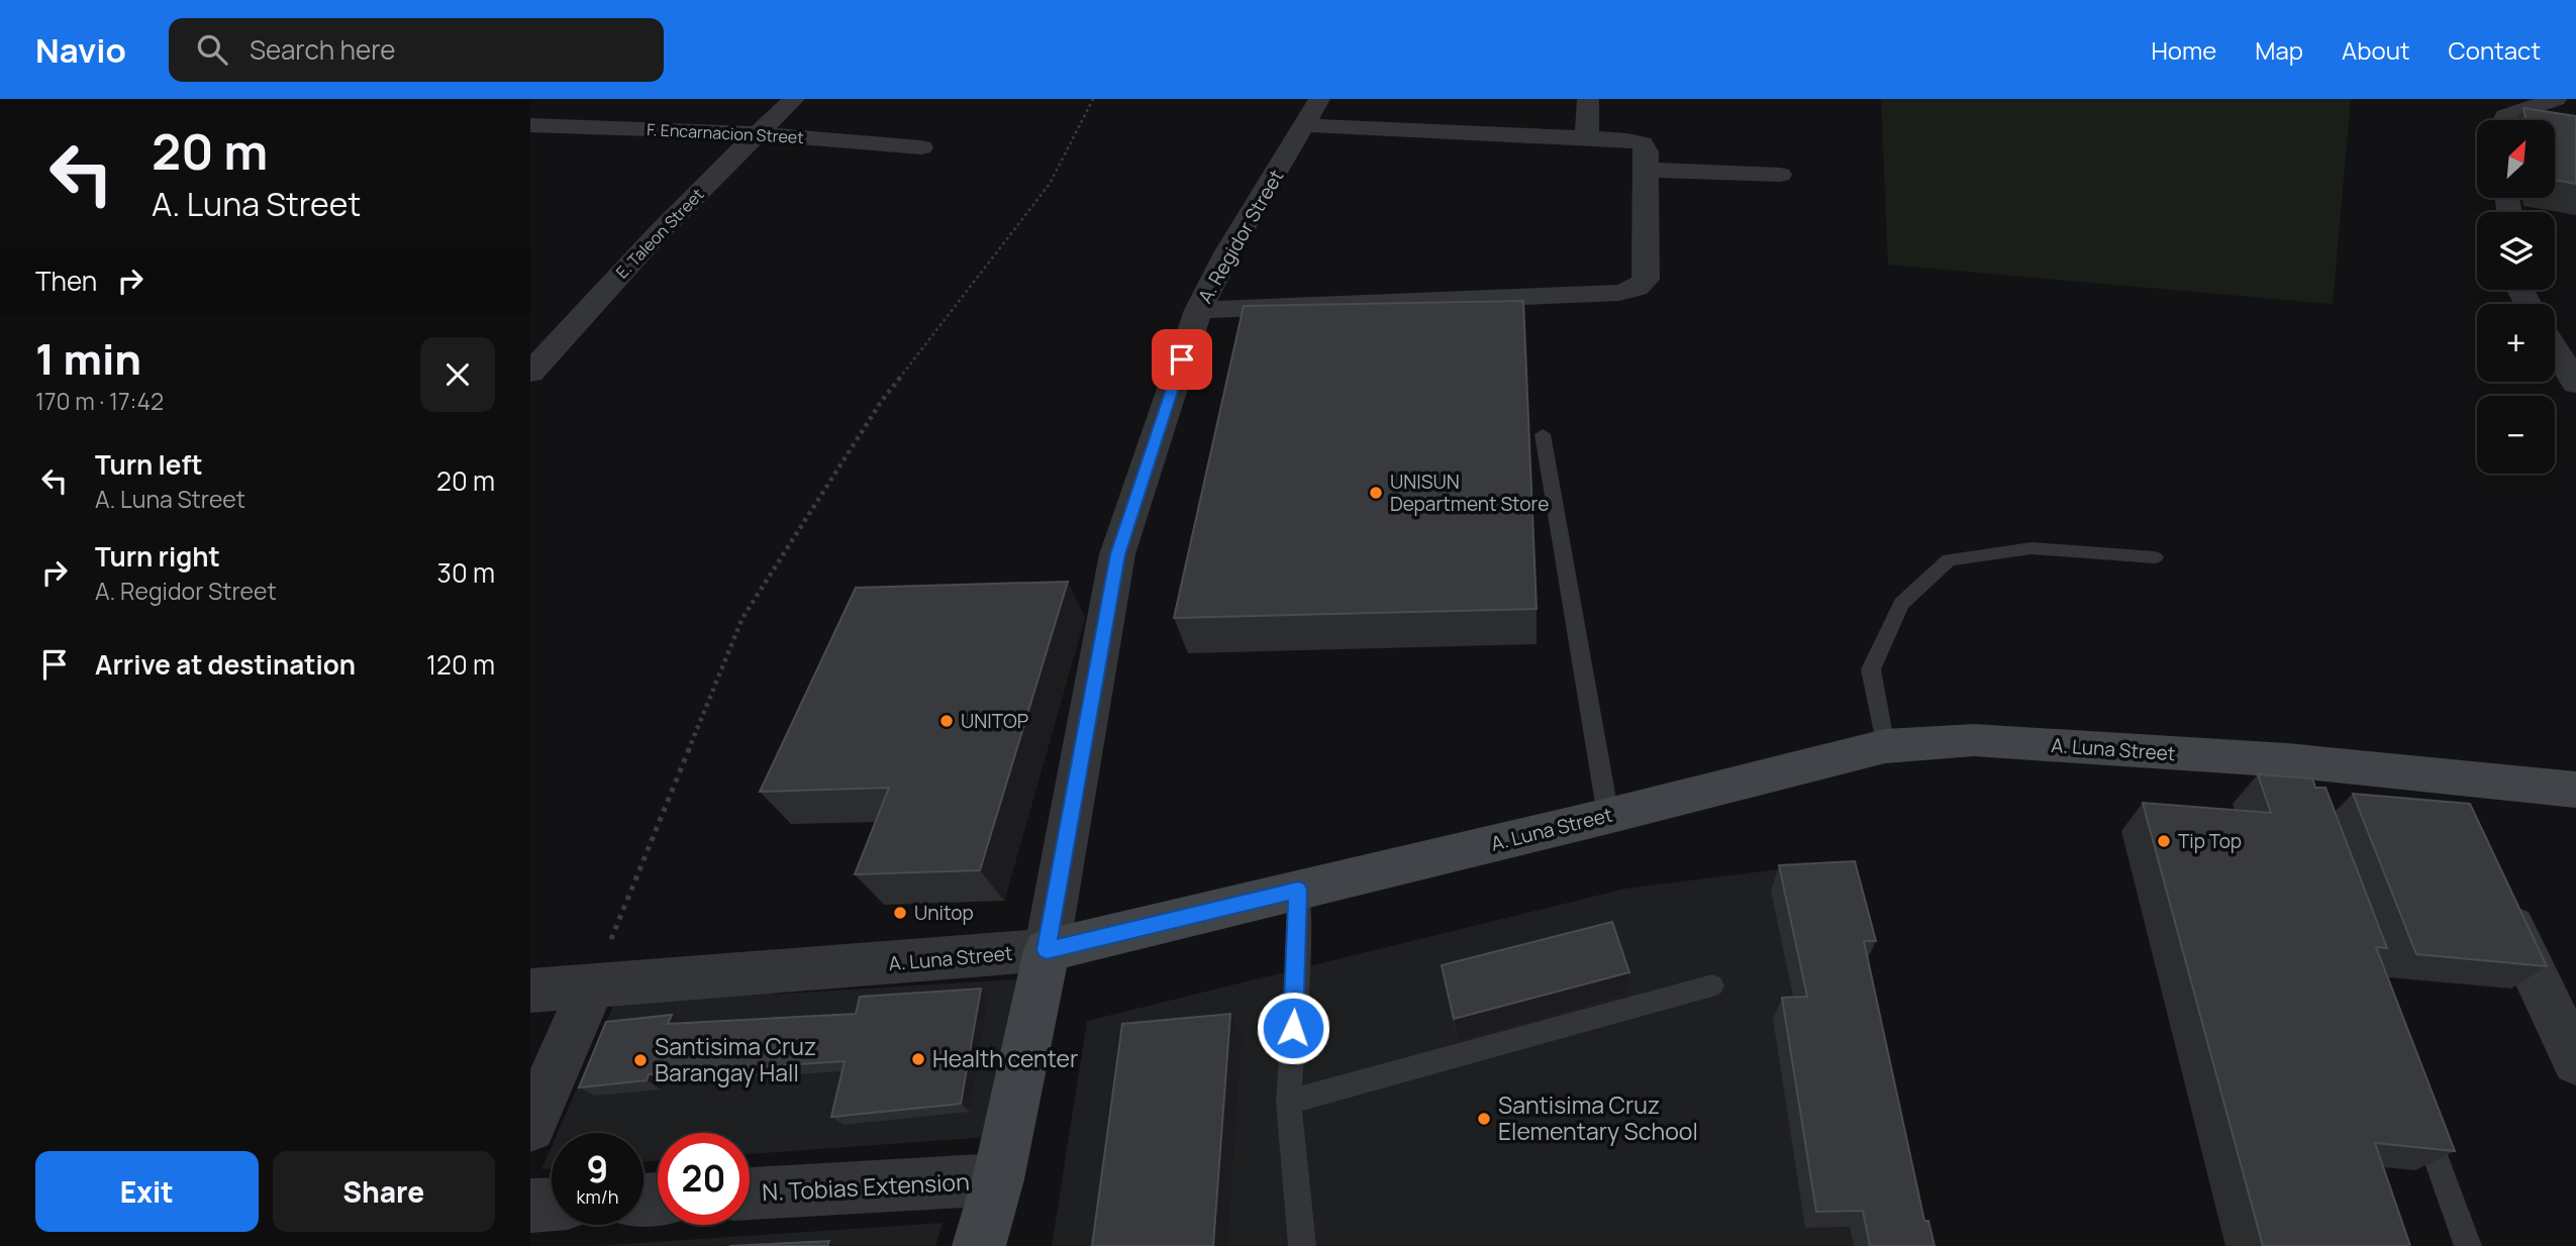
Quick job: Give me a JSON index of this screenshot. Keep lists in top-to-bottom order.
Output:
{
  "streets": {
    "street": [
      "F. Encarnacion Street",
      "E. Taleon Street",
      "A. Regidor Street",
      "A. Luna Street",
      "N. Tobias Extension"
    ]
  },
  "crossings": [
    ["F. Encarnacion Street", "E. Taleon Street"],
    ["A. Regidor Street", "A. Luna Street"],
    ["A. Regidor Street", "N. Tobias Extension"]
  ],
  "places": [
    "UNISUN Department Store",
    "UNITOP",
    "Tip Top",
    "Unitop",
    "Health center",
    "Santisima Cruz Barangay Hall",
    "Santisima Cruz Elementary School"
  ],
  "north": "top right",
  "page": {
    "header": "Navio",
    "search": "Search here",
    "nav": [
      "Home",
      "Map",
      "About",
      "Contact"
    ],
    "turn": ["20 m", "A. Luna Street"],
    "map_buttons": ["+", "−"],
    "then": "Then",
    "heading": ["1 min", "170 m · 17:42"],
    "list": [
      {
        "name": "Turn left",
        "note": "A. Luna Street",
        "value": "20 m"
      },
      {
        "name": "Turn right",
        "note": "A. Regidor Street",
        "value": "30 m"
      },
      {
        "name": "Arrive at destination",
        "value": "120 m"
      }
    ],
    "speed": "9 km/h",
    "limit": "20",
    "buttons": ["Exit", "Share"]
  }
}
